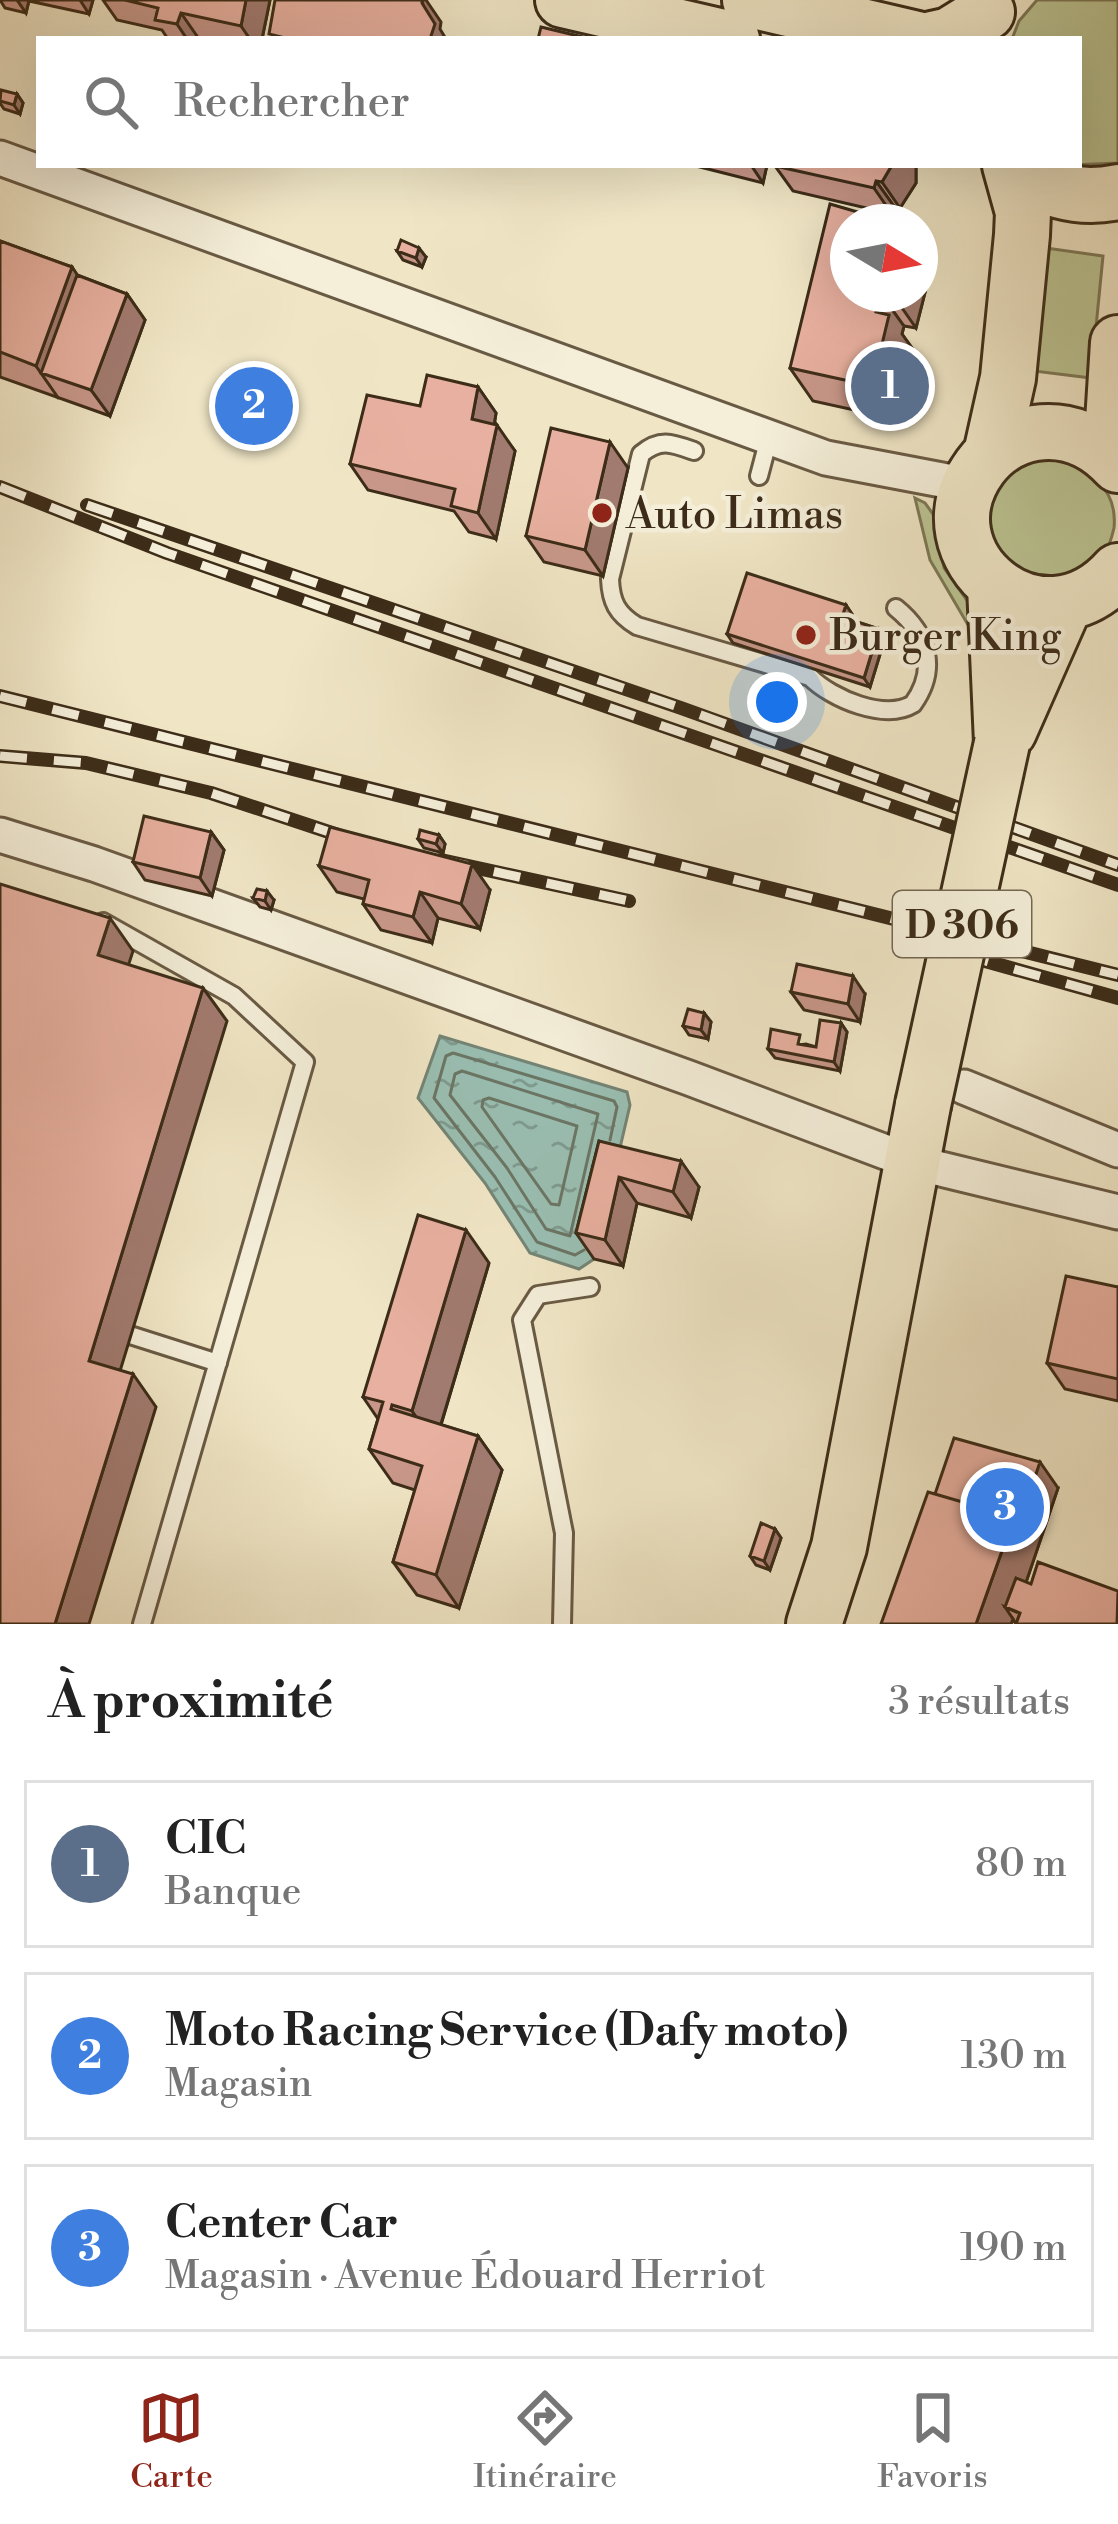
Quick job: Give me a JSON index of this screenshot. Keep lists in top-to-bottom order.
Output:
{
  "streets": {
    "main road": ["D 306"]
  },
  "places": ["Auto Limas", "Burger King"],
  "north": "right",
  "page": {
    "search": "Rechercher",
    "pins": ["1", "2", "3"],
    "heading": ["À proximité", "3 résultats"],
    "list": [
      {
        "mark": "1",
        "name": "CIC",
        "note": "Banque",
        "value": "80 m"
      },
      {
        "mark": "2",
        "name": "Moto Racing Service (Dafy moto)",
        "note": "Magasin",
        "value": "130 m"
      },
      {
        "mark": "3",
        "name": "Center Car",
        "note": "Magasin · Avenue Édouard Herriot",
        "value": "190 m"
      }
    ],
    "nav": ["Carte", "Itinéraire", "Favoris"]
  }
}
